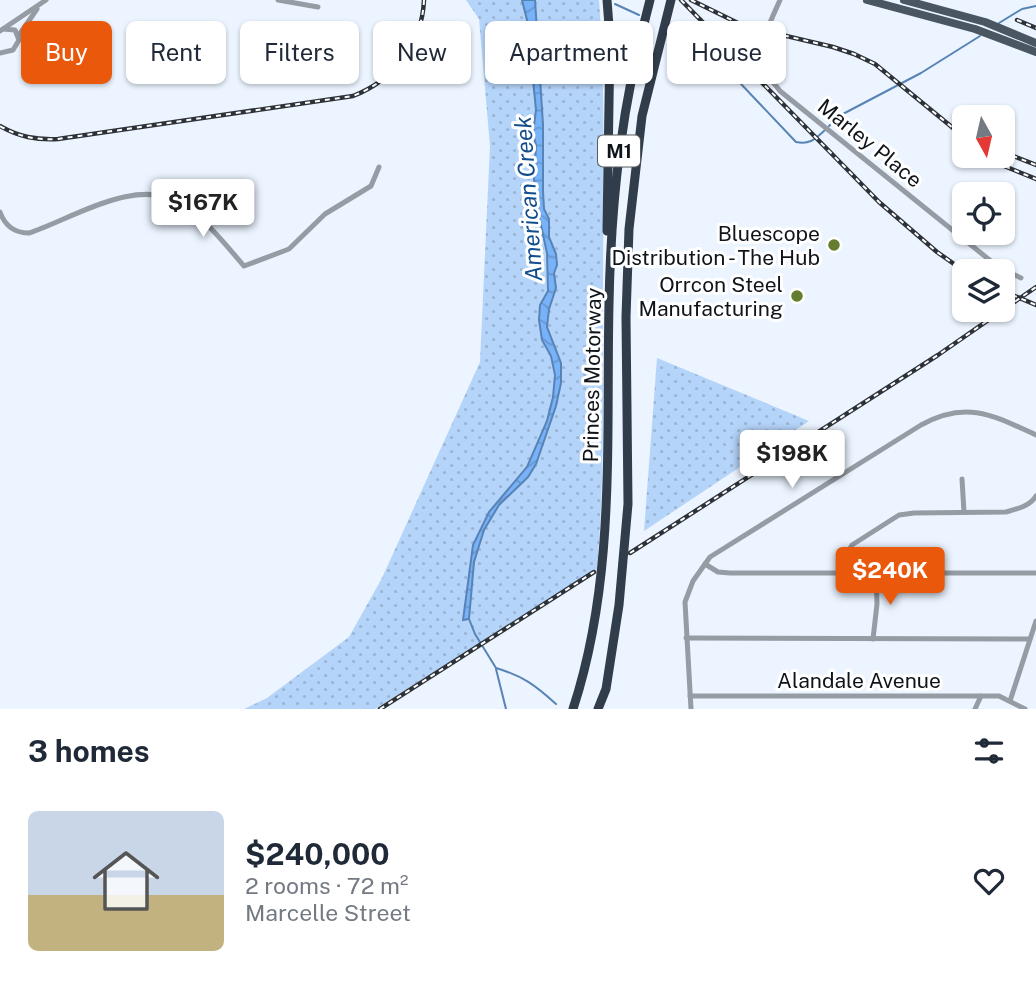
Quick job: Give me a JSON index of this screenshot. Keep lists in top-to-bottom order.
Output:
{
  "streets": {
    "highway": ["M1", "Princes Motorway"],
    "street": ["Marley Place", "Alandale Avenue"]
  },
  "water": ["American Creek"],
  "places": ["Bluescope Distribution - The Hub", "Orrcon Steel Manufacturing"],
  "north": "bottom",
  "page": {
    "chip": [
      "Buy",
      "Rent",
      "Filters",
      "New",
      "Apartment",
      "House"
    ],
    "price": ["$167K", "$198K", "$240K"],
    "heading": "3 homes",
    "list": [
      {
        "name": "$240,000",
        "note": "2 rooms · 72 m² · Marcelle Street"
      }
    ]
  }
}
